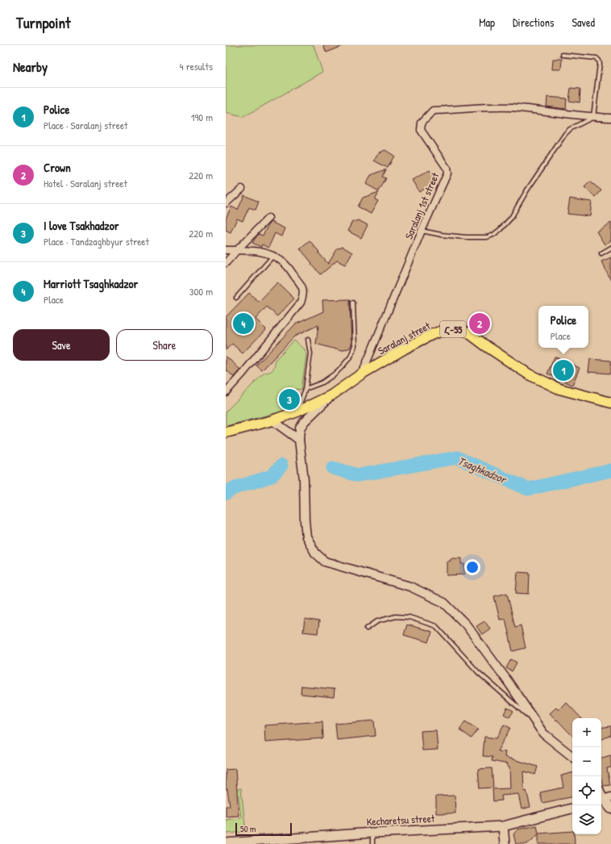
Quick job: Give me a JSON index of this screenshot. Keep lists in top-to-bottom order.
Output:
{
  "streets": {
    "main road": ["Հ-55", "Saralanj street", "Kecharetsu street"],
    "street": ["Saralanj 1st street"]
  },
  "crossings": [
    ["Saralanj 1st street", "Saralanj street"],
    ["Հ-55", "Saralanj street"]
  ],
  "water": ["Tsaghkadzor"],
  "scale_bar": "50 m",
  "page": {
    "header": "Turnpoint",
    "nav": ["Map", "Directions", "Saved"],
    "heading": ["Nearby", "4 results"],
    "list": [
      {
        "mark": "1",
        "name": "Police",
        "note": "Place · Saralanj street",
        "value": "190 m"
      },
      {
        "mark": "2",
        "name": "Crown",
        "note": "Hotel · Saralanj street",
        "value": "220 m"
      },
      {
        "mark": "3",
        "name": "I love Tsakhadzor",
        "note": "Place · Tandzaghbyur street",
        "value": "220 m"
      },
      {
        "mark": "4",
        "name": "Marriott Tsaghkadzor",
        "note": "Place",
        "value": "300 m"
      }
    ],
    "popup": ["Police", "Place"],
    "pins": [
      "2",
      "4",
      "1",
      "3"
    ],
    "buttons": ["Save", "Share"],
    "map_buttons": ["+", "−"],
    "scale": "50 m"
  }
}
